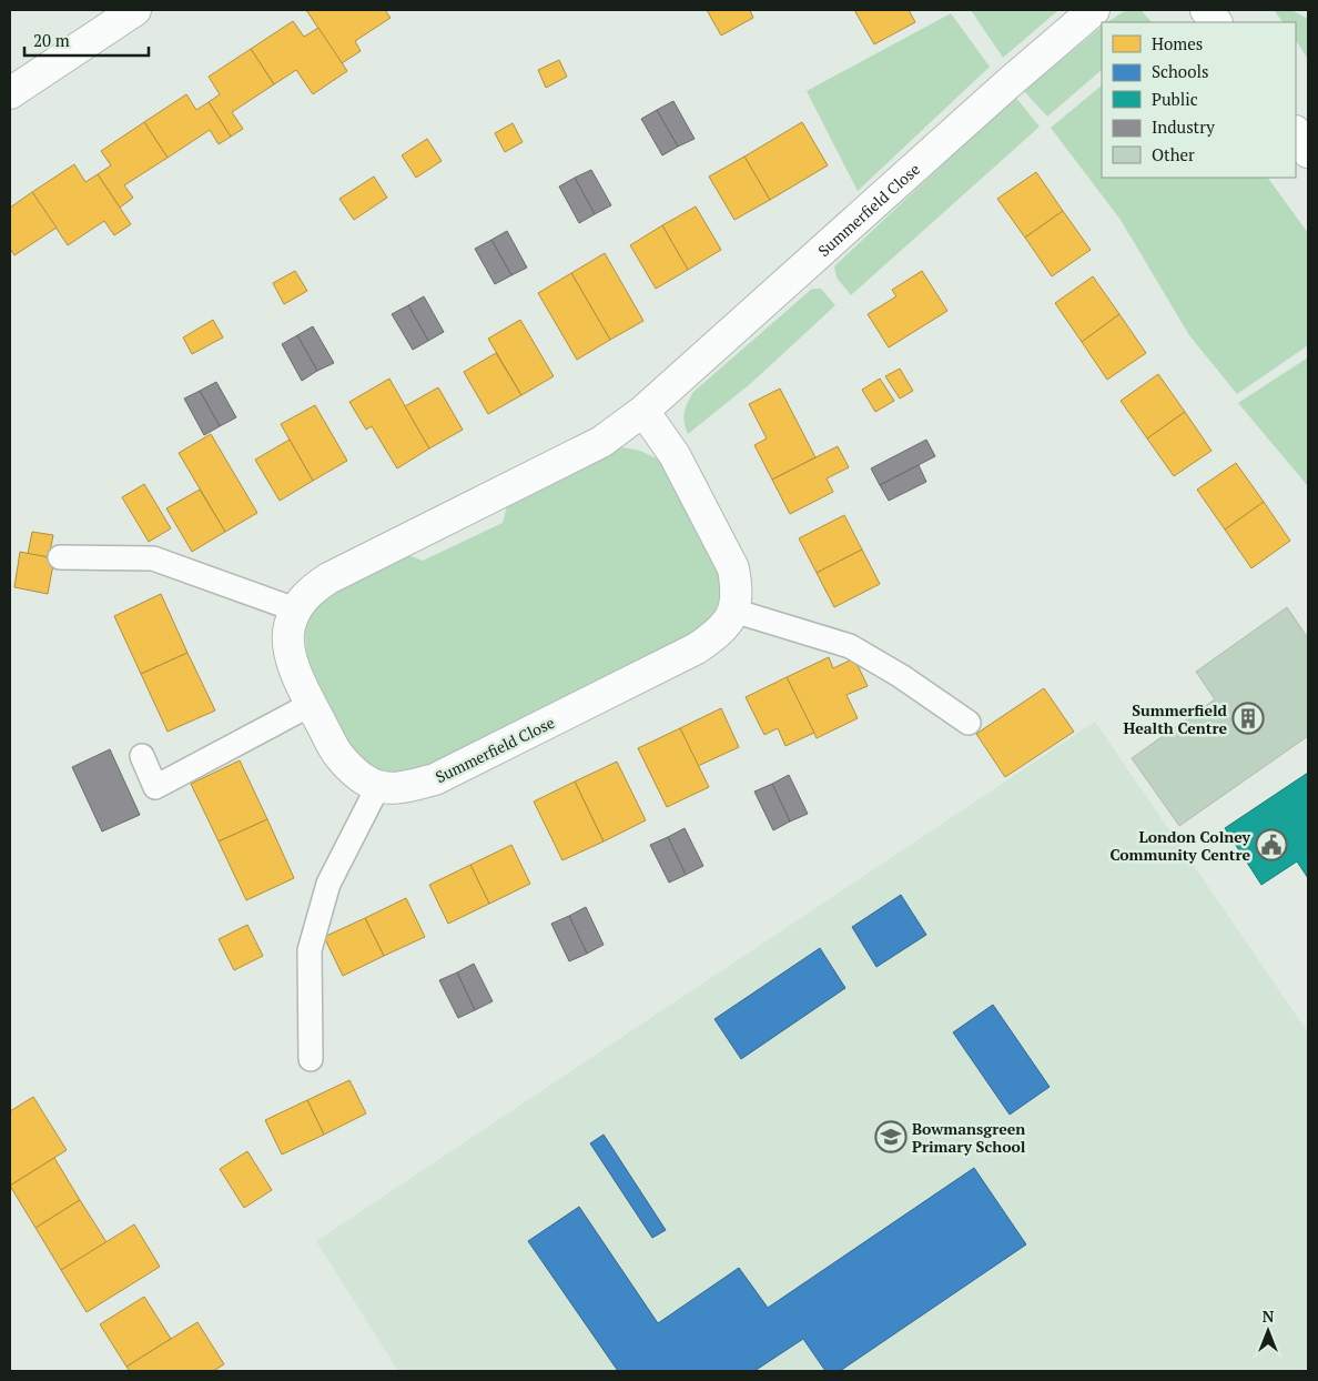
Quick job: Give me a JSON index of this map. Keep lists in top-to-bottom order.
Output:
{
  "streets": {
    "street": ["Summerfield Close"]
  },
  "places": {
    "building": ["Summerfield Health Centre"],
    "public building": ["London Colney Community Centre"],
    "school or university": ["Bowmansgreen Primary School"]
  },
  "legend": [
    "Homes",
    "Schools",
    "Public",
    "Industry",
    "Other"
  ],
  "scale_bar": "20 m",
  "north": "top"
}
